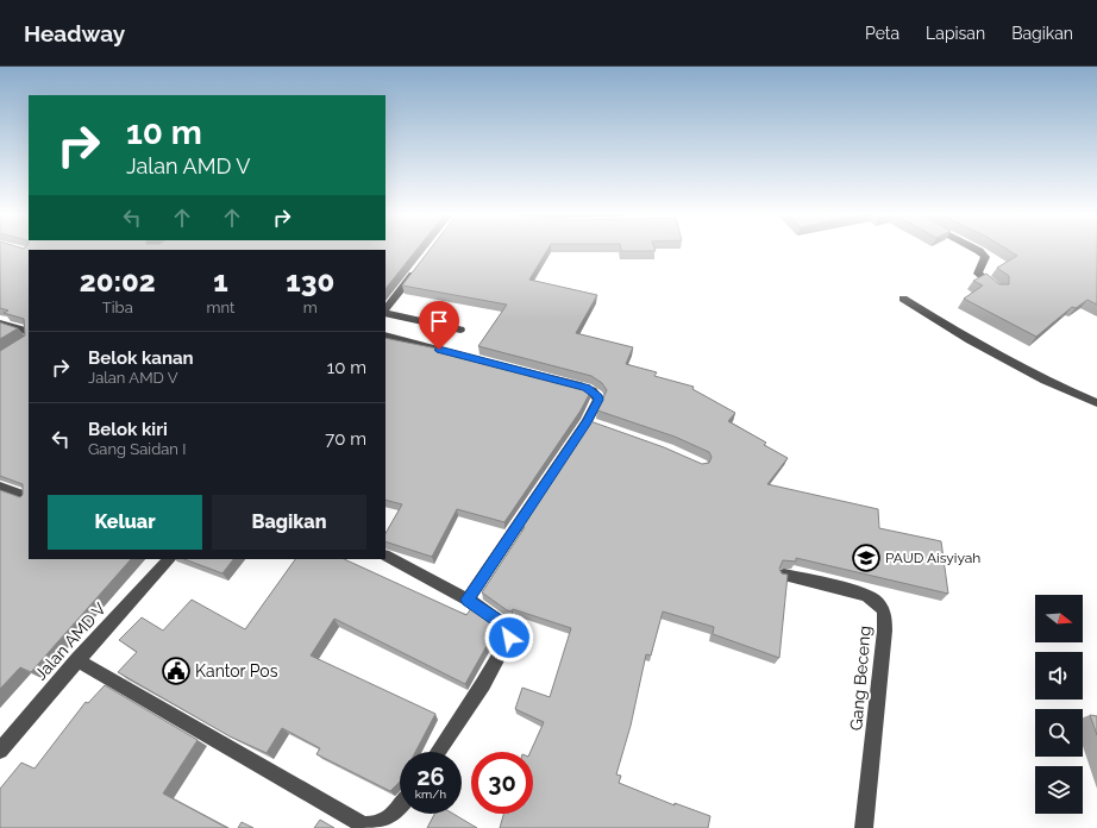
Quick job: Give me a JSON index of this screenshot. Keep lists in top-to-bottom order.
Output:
{
  "streets": {
    "street": ["Jalan AMD V", "Gang Beceng"]
  },
  "places": {
    "school or university": ["PAUD Aisyiyah"],
    "public building": ["Kantor Pos"]
  },
  "north": "right",
  "page": {
    "header": "Headway",
    "nav": ["Peta", "Lapisan", "Bagikan"],
    "turn": ["10 m", "Jalan AMD V"],
    "eta": [
      "20:02",
      "Tiba",
      "1",
      "mnt",
      "130",
      "m"
    ],
    "list": [
      {
        "name": "Belok kanan",
        "note": "Jalan AMD V",
        "value": "10 m"
      },
      {
        "name": "Belok kiri",
        "note": "Gang Saidan I",
        "value": "70 m"
      }
    ],
    "buttons": ["Keluar", "Bagikan"],
    "speed": "26 km/h",
    "limit": "30"
  }
}
